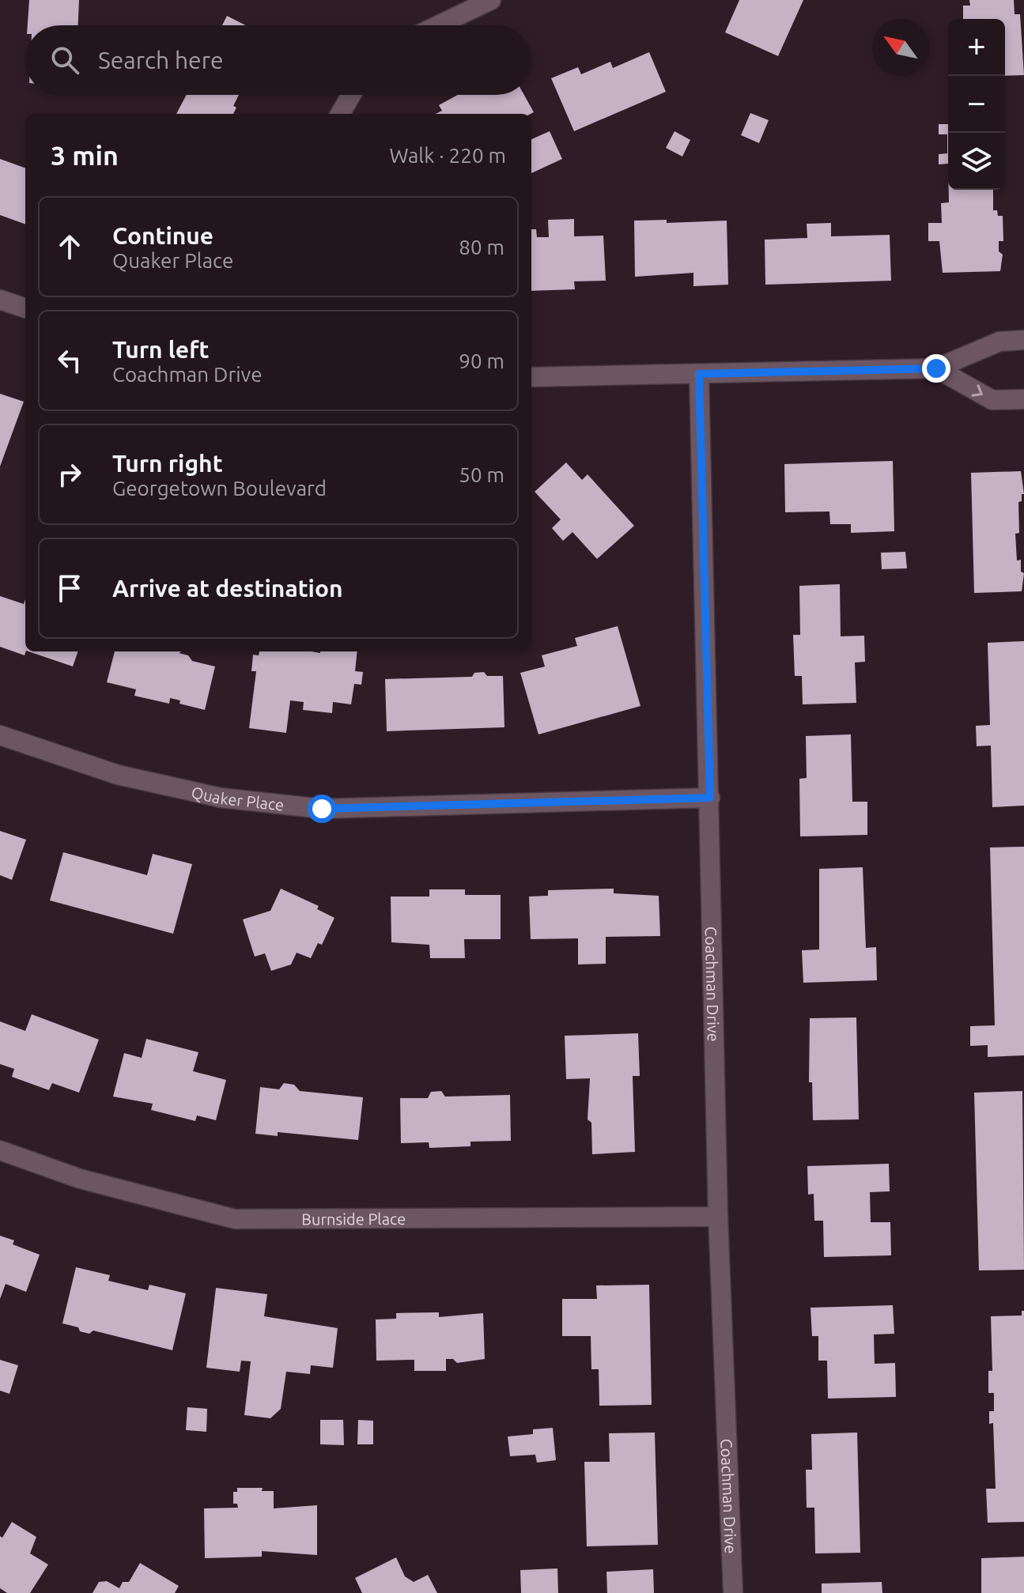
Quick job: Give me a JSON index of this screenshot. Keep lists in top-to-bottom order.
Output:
{
  "streets": {
    "street": ["Quaker Place", "Coachman Drive", "Burnside Place"]
  },
  "crossings": [
    ["Quaker Place", "Coachman Drive"],
    ["Coachman Drive", "Burnside Place"]
  ],
  "north": "top left",
  "page": {
    "map_buttons": ["+", "−"],
    "search": "Search here",
    "heading": ["3 min", "Walk · 220 m"],
    "list": [
      ["Continue", "Quaker Place", "80 m"],
      ["Turn left", "Coachman Drive", "90 m"],
      ["Turn right", "Georgetown Boulevard", "50 m"],
      "Arrive at destination"
    ]
  }
}
